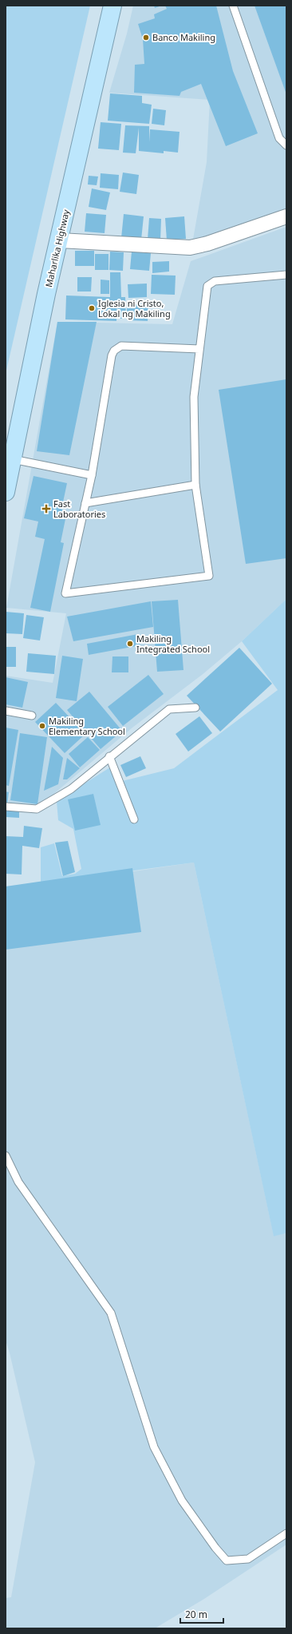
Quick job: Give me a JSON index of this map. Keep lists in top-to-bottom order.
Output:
{
  "streets": {
    "highway": ["Maharlika Highway"]
  },
  "places": {
    "other": [
      "Banco Makiling",
      "Iglesia ni Cristo, Lokal ng Makiling",
      "Makiling Integrated School",
      "Makiling Elementary School"
    ],
    "health": ["Fast Laboratories"]
  },
  "scale_bar": "20 m"
}
